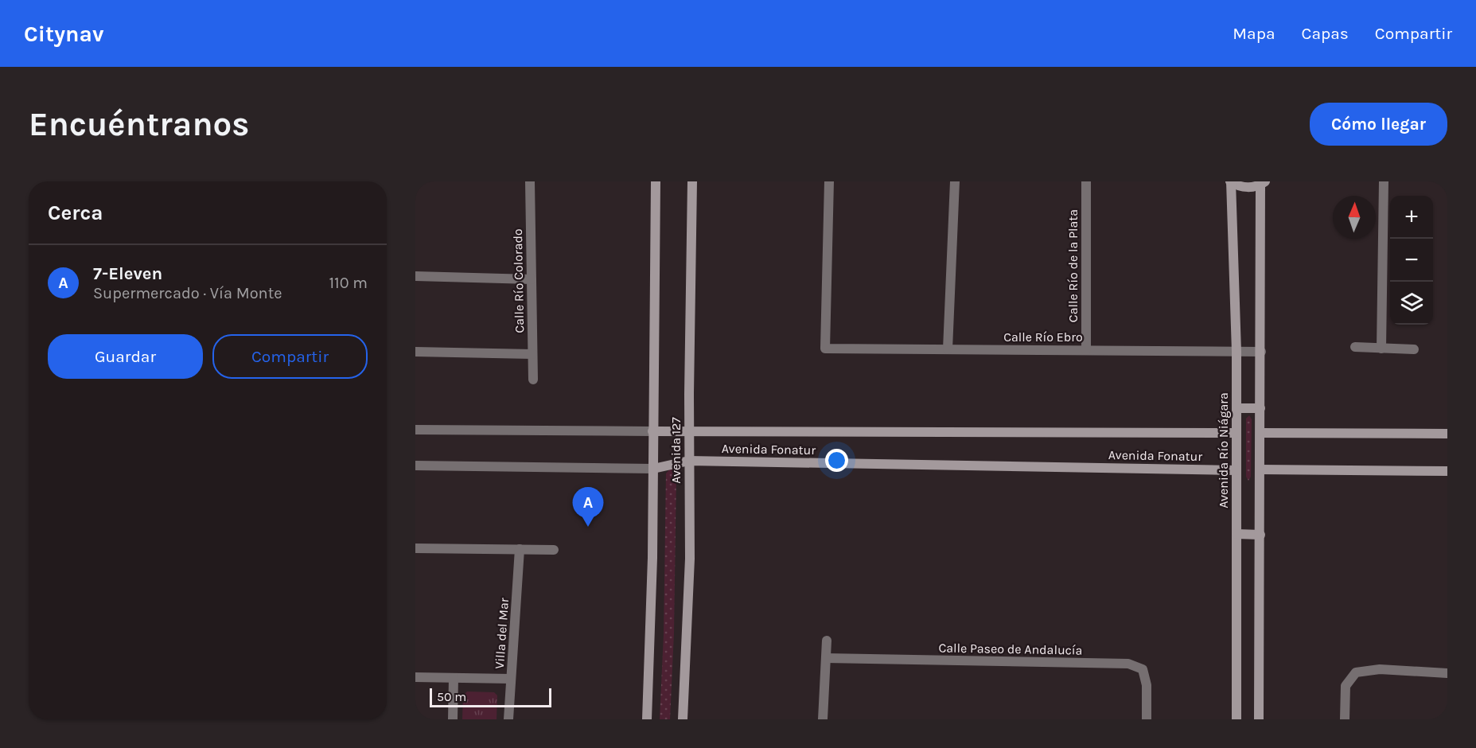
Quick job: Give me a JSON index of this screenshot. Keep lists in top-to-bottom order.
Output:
{
  "streets": {
    "main road": ["Avenida Fonatur", "Avenida 127", "Avenida Río Niágara"],
    "street": [
      "Calle Río de la Plata",
      "Calle Río Colorado",
      "Calle Río Ebro",
      "Villa del Mar",
      "Calle Paseo de Andalucía"
    ]
  },
  "crossings": [
    ["Calle Río de la Plata", "Calle Río Ebro"],
    ["Calle Río Ebro", "Avenida Río Niágara"],
    ["Avenida Fonatur", "Avenida 127"],
    ["Avenida Fonatur", "Avenida Río Niágara"]
  ],
  "scale_bar": "50 m",
  "north": "top",
  "page": {
    "header": "Citynav",
    "nav": ["Mapa", "Capas", "Compartir"],
    "buttons": [
      "Cómo llegar",
      ["Guardar", "Compartir"]
    ],
    "title": "Encuéntranos",
    "heading": "Cerca",
    "map_buttons": ["+", "−"],
    "list": [
      {
        "mark": "A",
        "name": "7-Eleven",
        "note": "Supermercado · Vía Monte",
        "value": "110 m"
      }
    ],
    "pins": "A",
    "scale": "50 m"
  }
}
